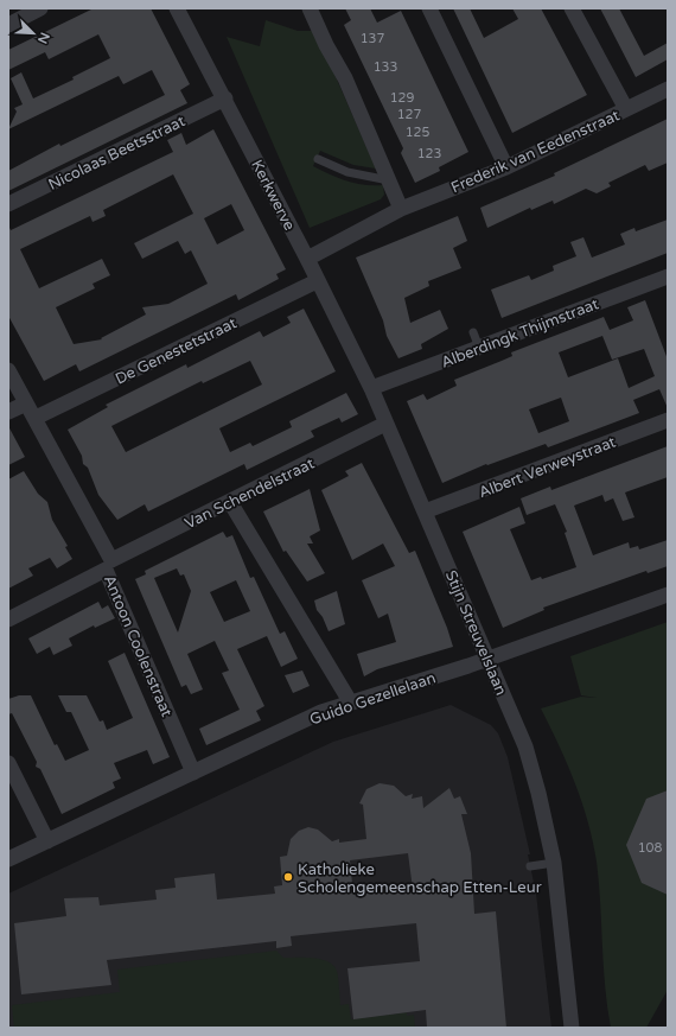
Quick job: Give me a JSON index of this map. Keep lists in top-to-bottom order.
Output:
{
  "streets": {
    "street": [
      "Frederik van Eedenstraat",
      "Nicolaas Beetsstraat",
      "Kerkwerve",
      "Alberdingk Thijmstraat",
      "De Genestetstraat",
      "Albert Verweystraat",
      "Van Schendelstraat",
      "Stijn Streuvelslaan",
      "Antoon Coolenstraat",
      "Guido Gezellelaan"
    ]
  },
  "crossings": [
    ["Nicolaas Beetsstraat", "Kerkwerve"],
    ["Kerkwerve", "Stijn Streuvelslaan"],
    ["Alberdingk Thijmstraat", "Stijn Streuvelslaan"],
    ["De Genestetstraat", "Stijn Streuvelslaan"],
    ["De Genestetstraat", "Antoon Coolenstraat"],
    ["Albert Verweystraat", "Stijn Streuvelslaan"],
    ["Van Schendelstraat", "Stijn Streuvelslaan"],
    ["Van Schendelstraat", "Antoon Coolenstraat"],
    ["Stijn Streuvelslaan", "Guido Gezellelaan"],
    ["Antoon Coolenstraat", "Guido Gezellelaan"]
  ],
  "places": ["Katholieke Scholengemeenschap Etten-Leur"],
  "house_numbers": [
    "137",
    "133",
    "129",
    "127",
    "125",
    "123",
    "108"
  ],
  "north": "bottom right"
}
